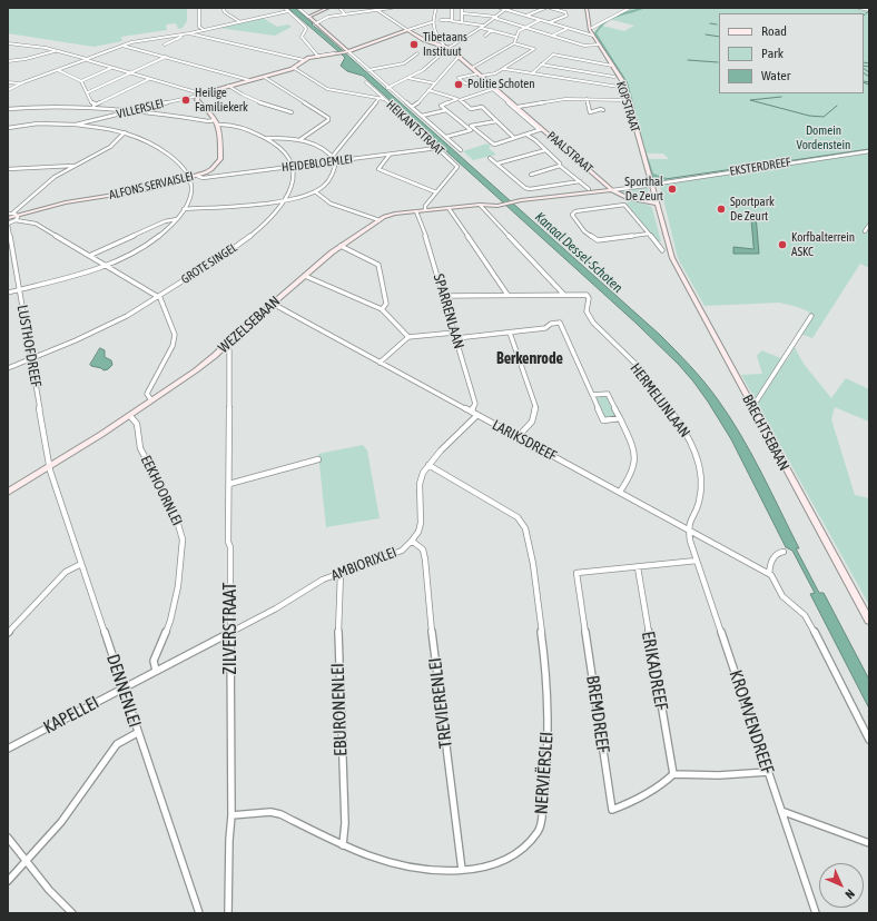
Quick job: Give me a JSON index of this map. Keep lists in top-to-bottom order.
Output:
{
  "streets": {
    "street": [
      "KOPSTRAAT",
      "VILLERSLEI",
      "HEIKANTSTRAAT",
      "PAALSTRAAT",
      "HEIDEBLOEMLEI",
      "EKSTERDREEF",
      "ALFONS SERVAISLEI",
      "GROTE SINGEL",
      "SPARRENLAAN",
      "WEZELSEBAAN",
      "LUSTHOFDREEF",
      "HERMELIJNLAAN",
      "BRECHTSEBAAN",
      "LARIKSDREEF",
      "EEKHOORNLEI",
      "AMBIORIXLEI",
      "ZILVERSTRAAT",
      "ERIKADREEF",
      "DENNENLEI",
      "TREVIERENLEI",
      "EBURONENLEI",
      "BREMDREEF",
      "KAPELLEI",
      "KROMVENDREEF",
      "NERVIËRSLEI"
    ]
  },
  "crossings": [
    ["KOPSTRAAT", "PAALSTRAAT"],
    ["KOPSTRAAT", "EKSTERDREEF"],
    ["KOPSTRAAT", "BRECHTSEBAAN"],
    ["VILLERSLEI", "HEIKANTSTRAAT"],
    ["HEIKANTSTRAAT", "HEIDEBLOEMLEI"],
    ["HEIKANTSTRAAT", "WEZELSEBAAN"],
    ["PAALSTRAAT", "WEZELSEBAAN"],
    ["PAALSTRAAT", "BRECHTSEBAAN"],
    ["HEIDEBLOEMLEI", "ALFONS SERVAISLEI"],
    ["HEIDEBLOEMLEI", "GROTE SINGEL"],
    ["GROTE SINGEL", "LUSTHOFDREEF"],
    ["SPARRENLAAN", "WEZELSEBAAN"],
    ["SPARRENLAAN", "LARIKSDREEF"],
    ["WEZELSEBAAN", "LUSTHOFDREEF"],
    ["WEZELSEBAAN", "LARIKSDREEF"],
    ["WEZELSEBAAN", "EEKHOORNLEI"],
    ["WEZELSEBAAN", "ZILVERSTRAAT"],
    ["WEZELSEBAAN", "DENNENLEI"],
    ["LUSTHOFDREEF", "DENNENLEI"],
    ["HERMELIJNLAAN", "LARIKSDREEF"],
    ["HERMELIJNLAAN", "KROMVENDREEF"],
    ["LARIKSDREEF", "AMBIORIXLEI"],
    ["LARIKSDREEF", "KROMVENDREEF"],
    ["EEKHOORNLEI", "KAPELLEI"],
    ["AMBIORIXLEI", "ZILVERSTRAAT"],
    ["AMBIORIXLEI", "TREVIERENLEI"],
    ["AMBIORIXLEI", "EBURONENLEI"],
    ["AMBIORIXLEI", "KAPELLEI"],
    ["AMBIORIXLEI", "NERVIËRSLEI"],
    ["ZILVERSTRAAT", "KAPELLEI"],
    ["ZILVERSTRAAT", "NERVIËRSLEI"],
    ["ERIKADREEF", "BREMDREEF"],
    ["DENNENLEI", "KAPELLEI"],
    ["TREVIERENLEI", "NERVIËRSLEI"],
    ["EBURONENLEI", "NERVIËRSLEI"],
    ["BREMDREEF", "KROMVENDREEF"]
  ],
  "districts": ["Berkenrode"],
  "water": ["Kanaal Dessel-Schoten"],
  "parks": ["Domein Vordenstein"],
  "places": [
    "Tibetaans Instituut",
    "Politie Schoten",
    "Heilige Familiekerk",
    "Sporthal De Zeurt",
    "Sportpark De Zeurt",
    "Korfbalterrein ASKC"
  ],
  "legend": ["Road", "Park", "Water"],
  "north": "bottom right"
}
